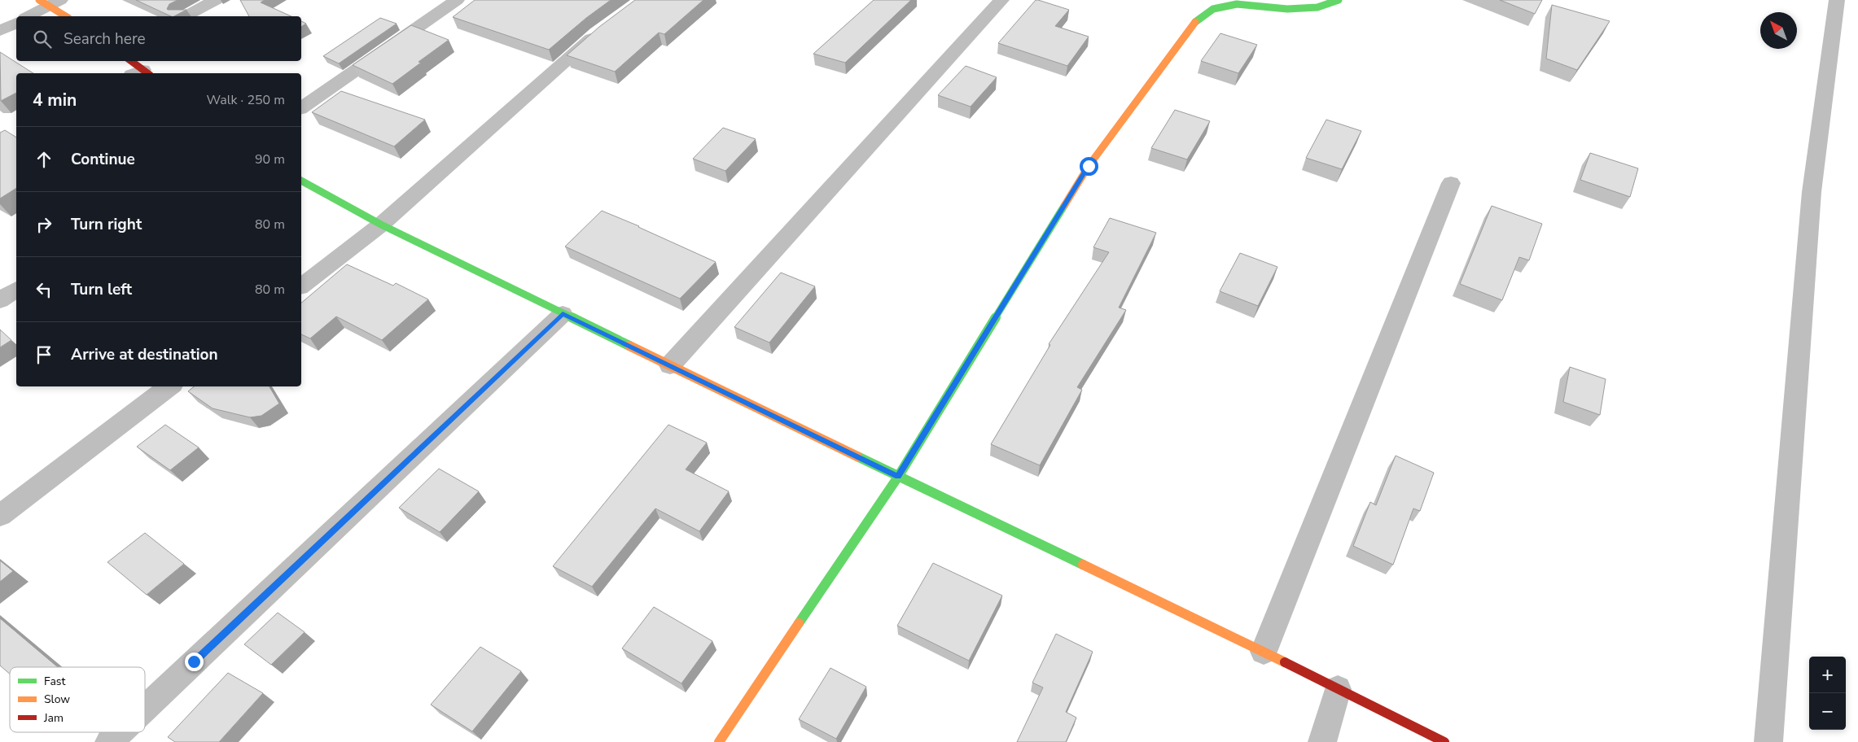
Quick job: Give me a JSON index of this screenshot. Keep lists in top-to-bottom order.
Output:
{
  "legend": ["Fast", "Slow", "Jam"],
  "north": "top left",
  "page": {
    "search": "Search here",
    "heading": ["4 min", "Walk · 250 m"],
    "list": [
      ["Continue", "90 m"],
      ["Turn right", "80 m"],
      ["Turn left", "80 m"],
      "Arrive at destination"
    ],
    "map_buttons": ["+", "−"]
  }
}
